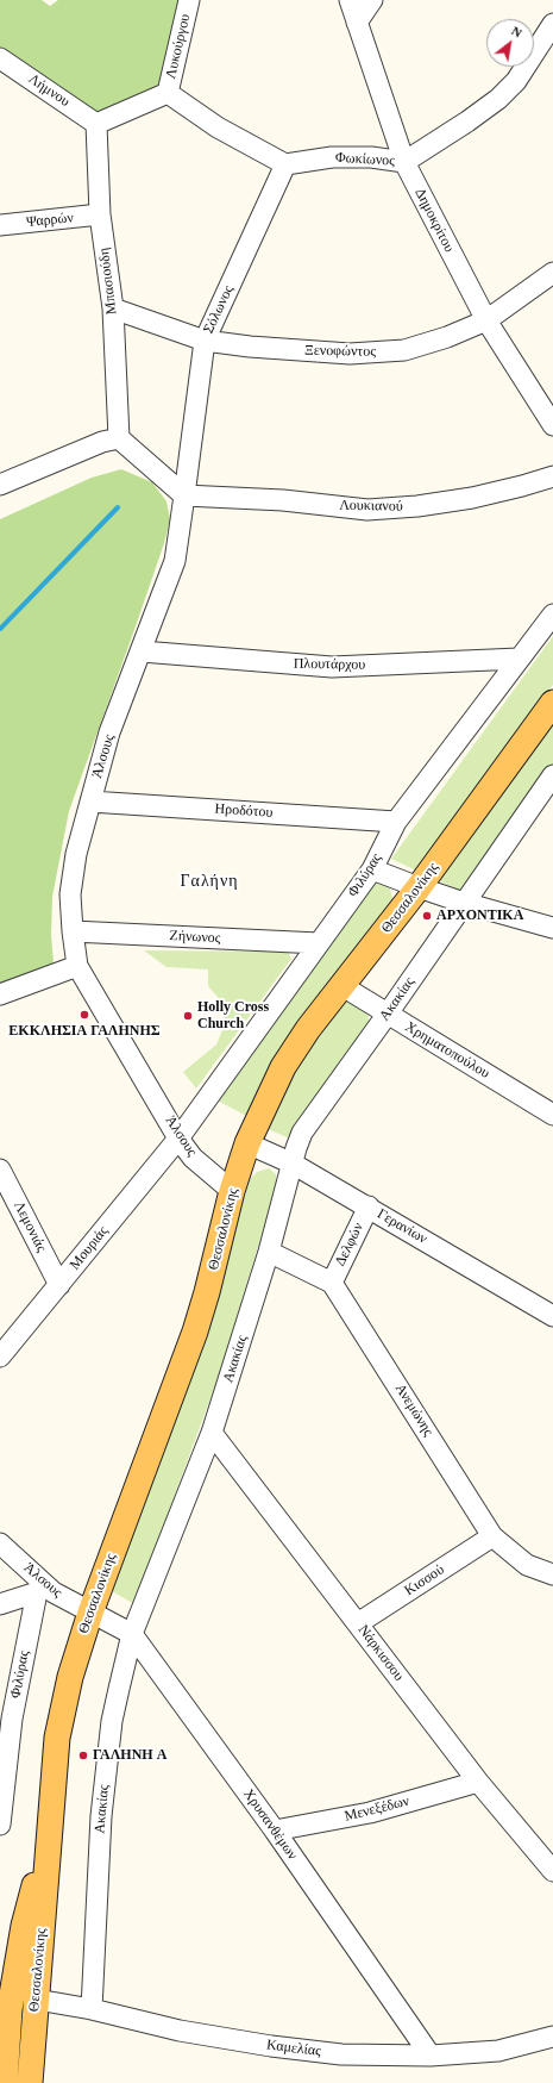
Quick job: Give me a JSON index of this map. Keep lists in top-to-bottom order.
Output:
{
  "streets": {
    "main road": ["Θεσσαλονίκης"],
    "street": [
      "Λυκούργου",
      "Λήμνου",
      "Φωκίωνος",
      "Ψαρρών",
      "Δημοκρίτου",
      "Μπασιούδη",
      "Σόλωνος",
      "Ξενοφώντος",
      "Λουκιανού",
      "Πλουτάρχου",
      "Άλσους",
      "Ηροδότου",
      "Φιλύρας",
      "Ζήνωνος",
      "Ακακίας",
      "Χρηματοπούλου",
      "Λεμονιάς",
      "Γερανίων",
      "Δελφών",
      "Μουριάς",
      "Ανεμώνης",
      "Κισσού",
      "Νάρκισσου",
      "Μενεξέδων",
      "Χρυσανθέμων",
      "Καμελίας"
    ]
  },
  "crossings": [
    ["Λήμνου", "Μπασιούδη"],
    ["Φωκίωνος", "Δημοκρίτου"],
    ["Φωκίωνος", "Σόλωνος"],
    ["Ψαρρών", "Μπασιούδη"],
    ["Δημοκρίτου", "Ξενοφώντος"],
    ["Μπασιούδη", "Ξενοφώντος"],
    ["Σόλωνος", "Ξενοφώντος"],
    ["Σόλωνος", "Λουκιανού"],
    ["Σόλωνος", "Άλσους"],
    ["Λουκιανού", "Άλσους"],
    ["Πλουτάρχου", "Άλσους"],
    ["Πλουτάρχου", "Φιλύρας"],
    ["Άλσους", "Ηροδότου"],
    ["Άλσους", "Φιλύρας"],
    ["Άλσους", "Θεσσαλονίκης"],
    ["Άλσους", "Ζήνωνος"],
    ["Άλσους", "Μουριάς"],
    ["Άλσους", "Χρυσανθέμων"],
    ["Ηροδότου", "Φιλύρας"],
    ["Φιλύρας", "Ζήνωνος"],
    ["Φιλύρας", "Μουριάς"],
    ["Θεσσαλονίκης", "Χρηματοπούλου"],
    ["Θεσσαλονίκης", "Γερανίων"],
    ["Θεσσαλονίκης", "Χρυσανθέμων"],
    ["Θεσσαλονίκης", "Καμελίας"],
    ["Ακακίας", "Χρηματοπούλου"],
    ["Ακακίας", "Γερανίων"],
    ["Ακακίας", "Νάρκισσου"],
    ["Ακακίας", "Χρυσανθέμων"],
    ["Ακακίας", "Καμελίας"],
    ["Λεμονιάς", "Μουριάς"],
    ["Γερανίων", "Δελφών"],
    ["Δελφών", "Ανεμώνης"],
    ["Ανεμώνης", "Κισσού"],
    ["Κισσού", "Νάρκισσου"],
    ["Νάρκισσου", "Μενεξέδων"],
    ["Μενεξέδων", "Χρυσανθέμων"],
    ["Χρυσανθέμων", "Καμελίας"]
  ],
  "districts": ["Γαλήνη"],
  "places": [
    "ΑΡΧΟΝΤΙΚΑ",
    "ΕΚΚΛΗΣΙΑ ΓΑΛΗΝΗΣ",
    "Holly Cross Church",
    "ΓΑΛΗΝΗ Α"
  ],
  "north": "top right"
}
